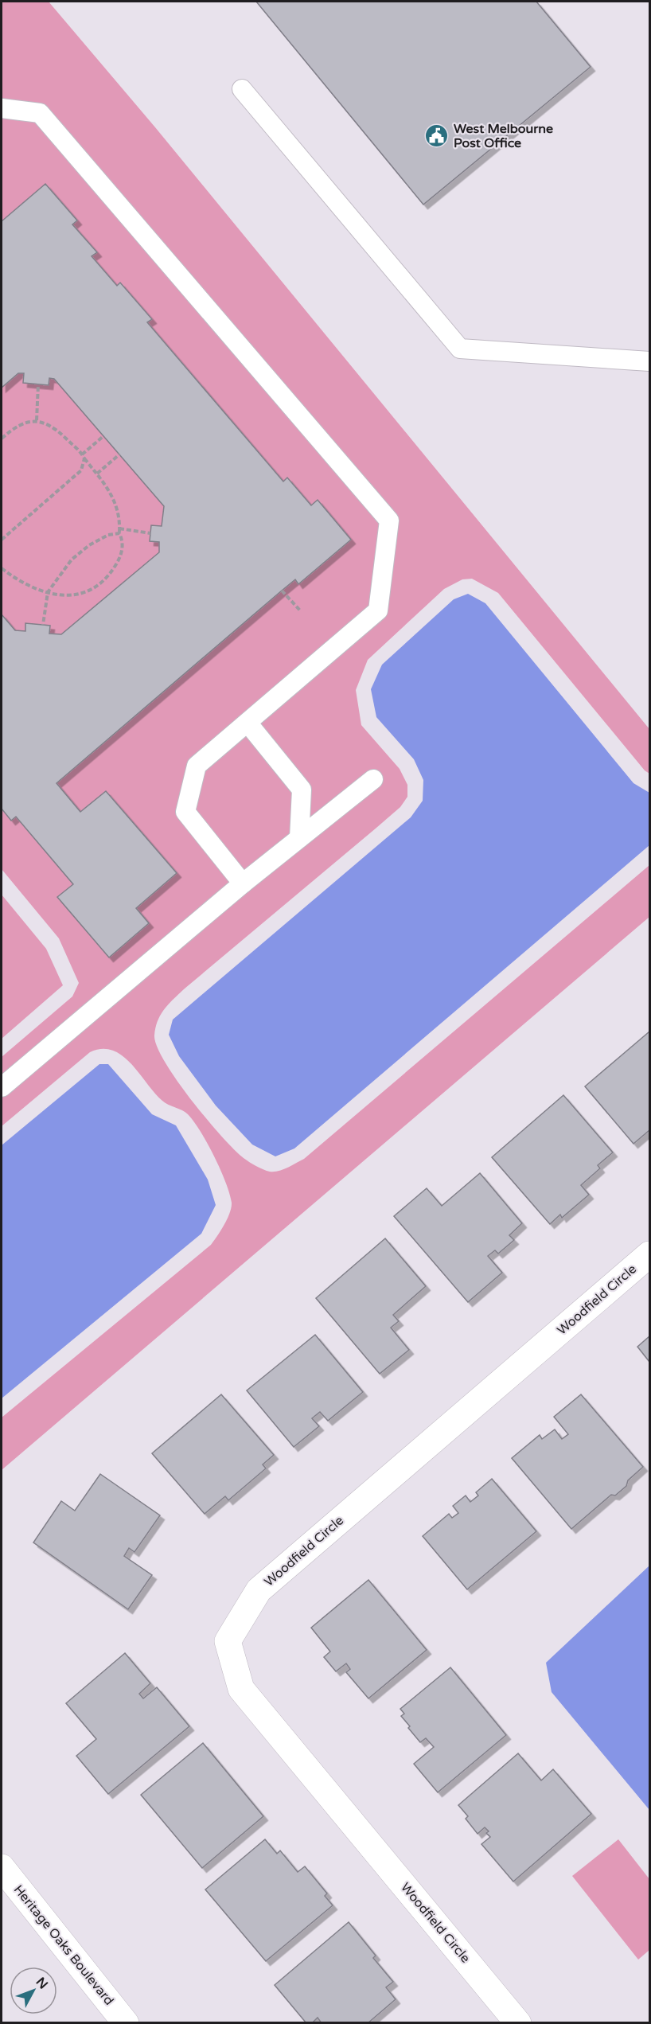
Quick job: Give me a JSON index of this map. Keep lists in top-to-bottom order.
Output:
{
  "streets": {
    "street": ["Woodfield Circle", "Heritage Oaks Boulevard"]
  },
  "places": {
    "public building": ["West Melbourne Post Office"]
  },
  "north": "top right"
}
